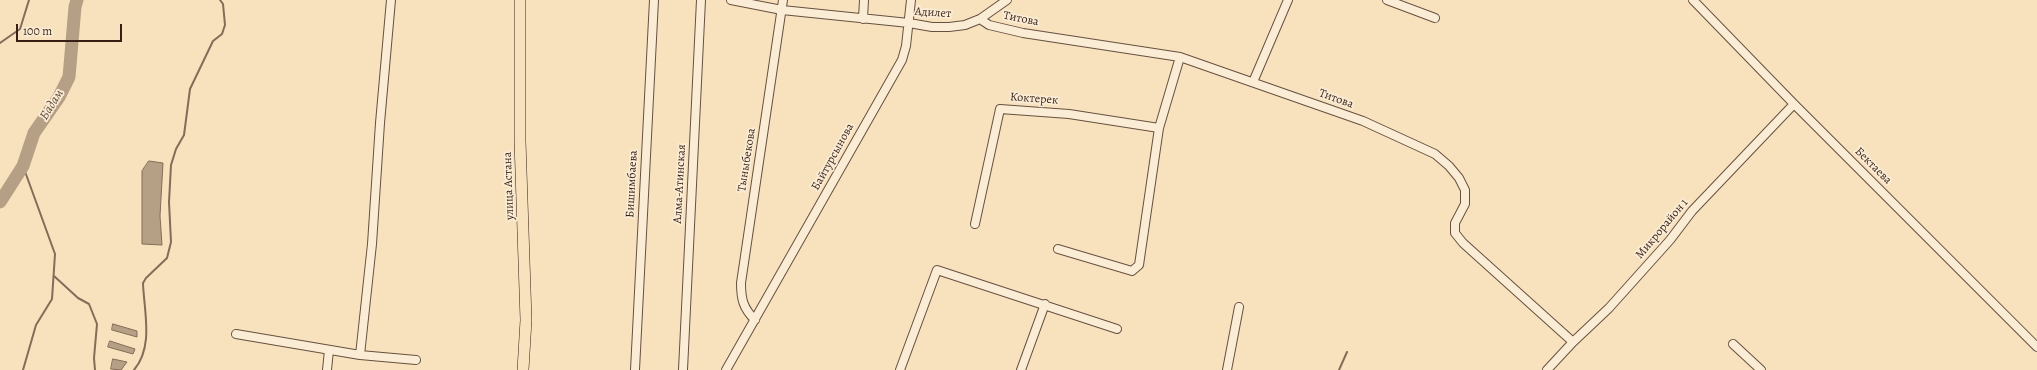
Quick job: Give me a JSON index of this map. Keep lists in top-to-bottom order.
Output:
{
  "streets": {
    "main road": ["улица Астана"],
    "street": [
      "Адилет",
      "Титова",
      "Коктерек",
      "Байтурсынова",
      "Тыныбекова",
      "Бектаева",
      "Бишимбаева",
      "Алма-Атинская",
      "Микрорайон 1"
    ]
  },
  "crossings": [
    ["Адилет", "Титова"],
    ["Адилет", "Байтурсынова"],
    ["Адилет", "Тыныбекова"],
    ["Титова", "Микрорайон 1"],
    ["Байтурсынова", "Тыныбекова"],
    ["Бектаева", "Микрорайон 1"]
  ],
  "water": ["Бадам"],
  "scale_bar": "100 m"
}
